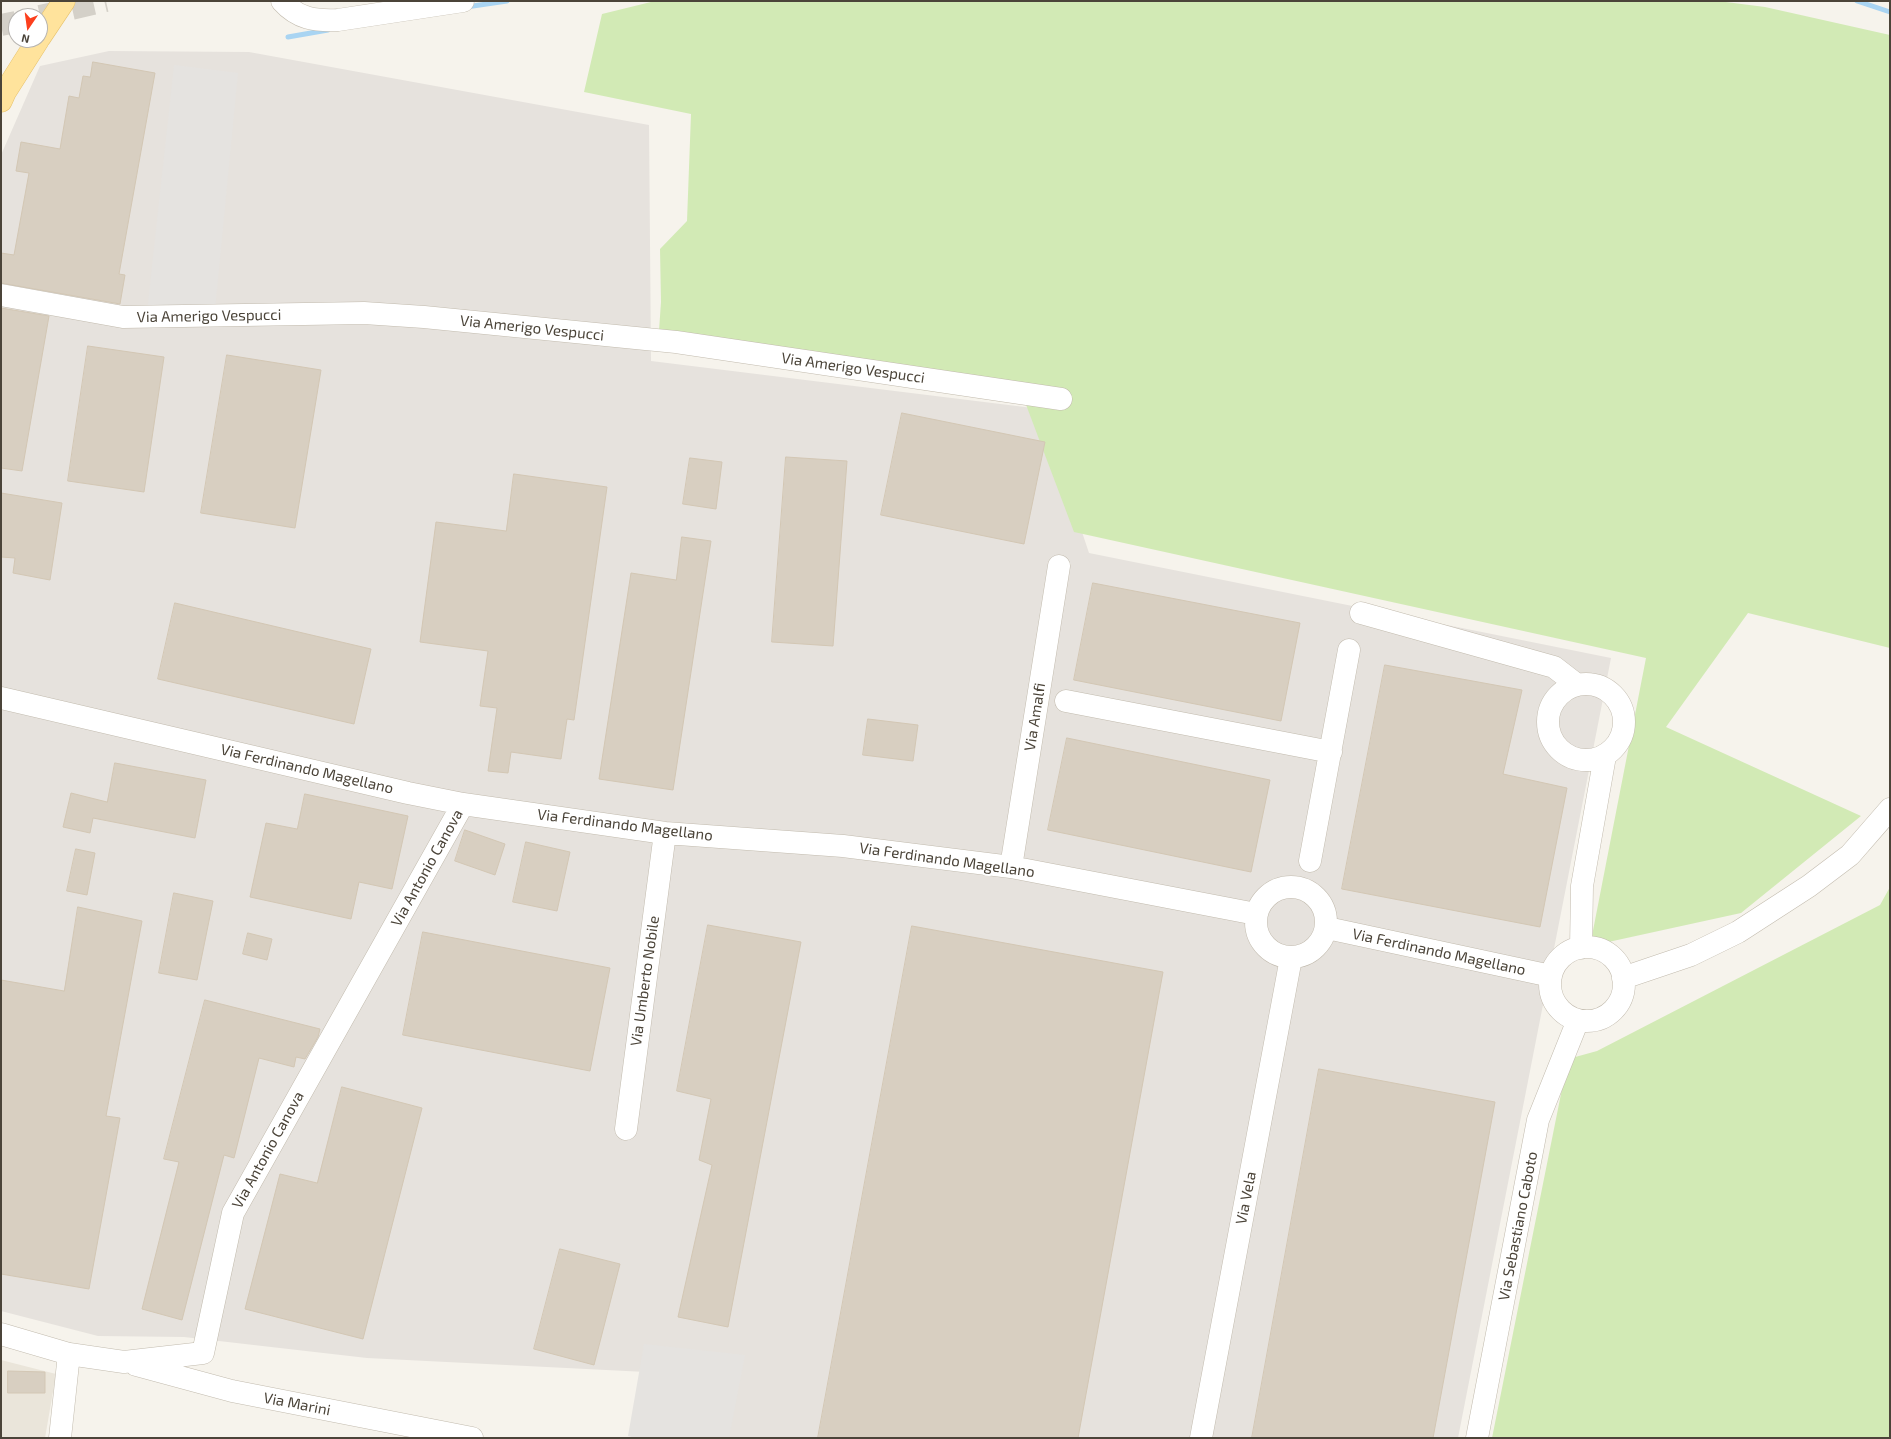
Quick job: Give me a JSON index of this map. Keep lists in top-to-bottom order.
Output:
{
  "streets": {
    "street": [
      "Via Amerigo Vespucci",
      "Via Amalfi",
      "Via Ferdinando Magellano",
      "Via Antonio Canova",
      "Via Umberto Nobile",
      "Via Vela",
      "Via Sebastiano Caboto",
      "Via Marini"
    ]
  },
  "crossings": [
    ["Via Amalfi", "Via Ferdinando Magellano"],
    ["Via Ferdinando Magellano", "Via Antonio Canova"],
    ["Via Ferdinando Magellano", "Via Umberto Nobile"],
    ["Via Ferdinando Magellano", "Via Vela"],
    ["Via Ferdinando Magellano", "Via Sebastiano Caboto"],
    ["Via Antonio Canova", "Via Marini"]
  ],
  "north": "bottom"
}
